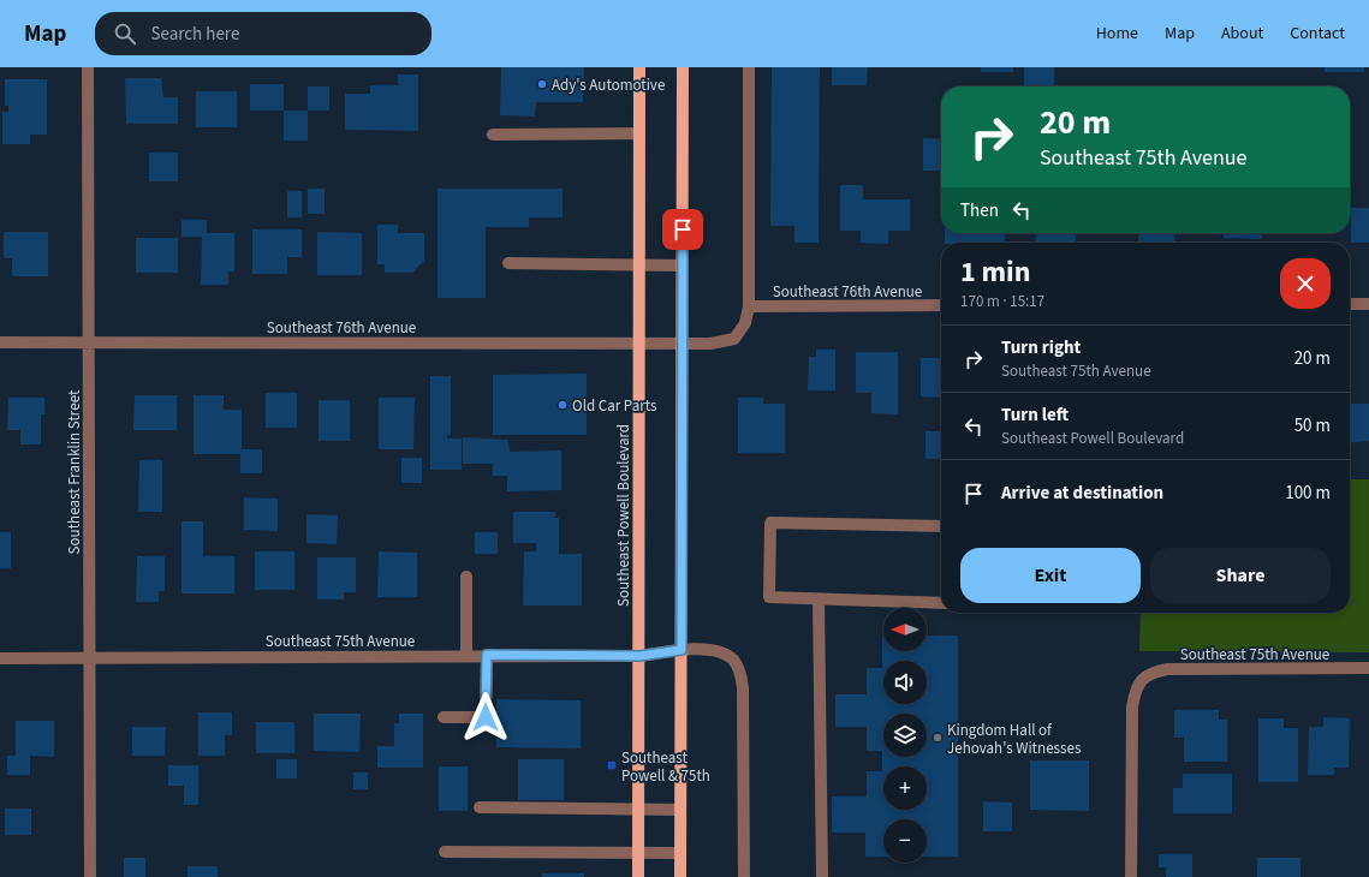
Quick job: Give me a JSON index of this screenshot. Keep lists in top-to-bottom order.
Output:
{
  "streets": {
    "main road": ["Southeast Powell Boulevard"],
    "street": ["Southeast 76th Avenue", "Southeast Franklin Street", "Southeast 75th Avenue"]
  },
  "crossings": [
    ["Southeast 76th Avenue", "Southeast Franklin Street"],
    ["Southeast 76th Avenue", "Southeast Powell Boulevard"],
    ["Southeast Franklin Street", "Southeast 75th Avenue"],
    ["Southeast Powell Boulevard", "Southeast 75th Avenue"]
  ],
  "places": {
    "other": ["Ady's Automotive", "Old Car Parts", "Kingdom Hall of Jehovah's Witnesses"],
    "transit": ["Southeast Powell & 75th"]
  },
  "north": "left",
  "page": {
    "header": "Map",
    "search": "Search here",
    "nav": [
      "Home",
      "Map",
      "About",
      "Contact"
    ],
    "turn": ["20 m", "Southeast 75th Avenue"],
    "then": "Then",
    "heading": ["1 min", "170 m · 15:17"],
    "list": [
      {
        "name": "Turn right",
        "note": "Southeast 75th Avenue",
        "value": "20 m"
      },
      {
        "name": "Turn left",
        "note": "Southeast Powell Boulevard",
        "value": "50 m"
      },
      {
        "name": "Arrive at destination",
        "value": "100 m"
      }
    ],
    "buttons": ["Exit", "Share"],
    "map_buttons": ["+", "−"]
  }
}
